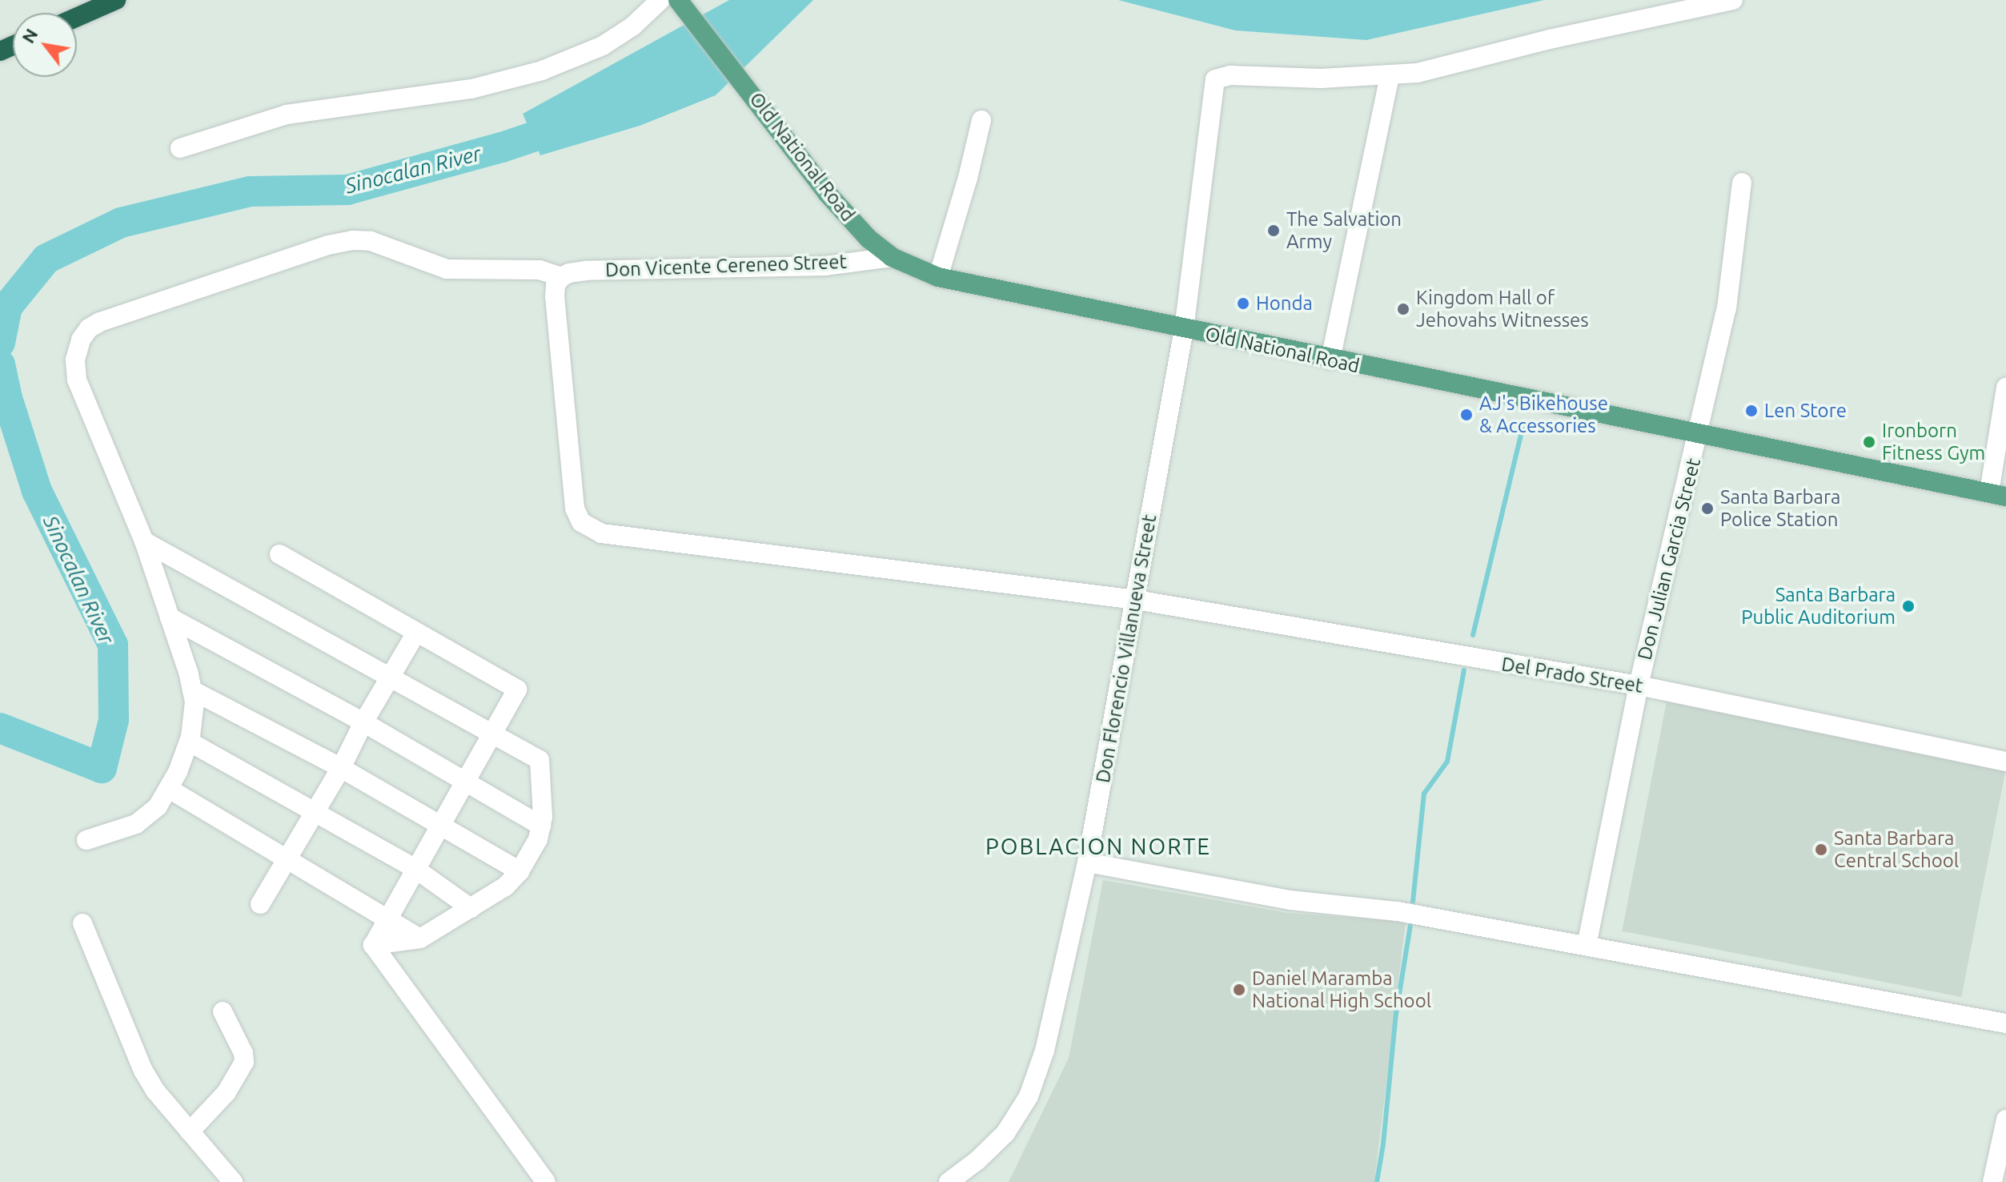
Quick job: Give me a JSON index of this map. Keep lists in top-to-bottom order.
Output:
{
  "streets": {
    "main road": ["Old National Road"],
    "street": [
      "Don Vicente Cereneo Street",
      "Don Julian Garcia Street",
      "Don Florencio Villanueva Street",
      "Del Prado Street"
    ]
  },
  "crossings": [
    ["Old National Road", "Don Vicente Cereneo Street"],
    ["Old National Road", "Don Julian Garcia Street"],
    ["Old National Road", "Don Florencio Villanueva Street"],
    ["Don Vicente Cereneo Street", "Del Prado Street"],
    ["Don Julian Garcia Street", "Del Prado Street"],
    ["Don Florencio Villanueva Street", "Del Prado Street"]
  ],
  "districts": ["POBLACION NORTE"],
  "water": ["Sinocalan River"],
  "places": [
    "The Salvation Army",
    "Honda",
    "Kingdom Hall of Jehovahs Witnesses",
    "Len Store",
    "AJ's Bikehouse & Accessories",
    "Ironborn Fitness Gym",
    "Santa Barbara Police Station",
    "Santa Barbara Public Auditorium",
    "Santa Barbara Central School",
    "Daniel Maramba National High School"
  ],
  "north": "top left"
}
